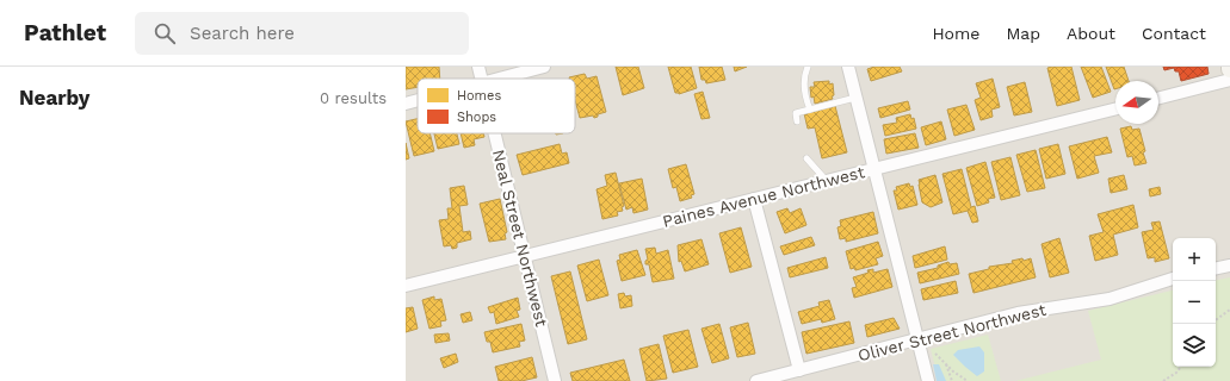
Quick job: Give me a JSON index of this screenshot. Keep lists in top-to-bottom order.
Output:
{
  "streets": {
    "street": ["Paines Avenue Northwest", "Neal Street Northwest", "Oliver Street Northwest"]
  },
  "crossings": [
    ["Paines Avenue Northwest", "Neal Street Northwest"]
  ],
  "legend": ["Homes", "Shops"],
  "north": "left",
  "page": {
    "header": "Pathlet",
    "search": "Search here",
    "nav": [
      "Home",
      "Map",
      "About",
      "Contact"
    ],
    "heading": ["Nearby", "0 results"],
    "map_buttons": ["+", "−"]
  }
}
